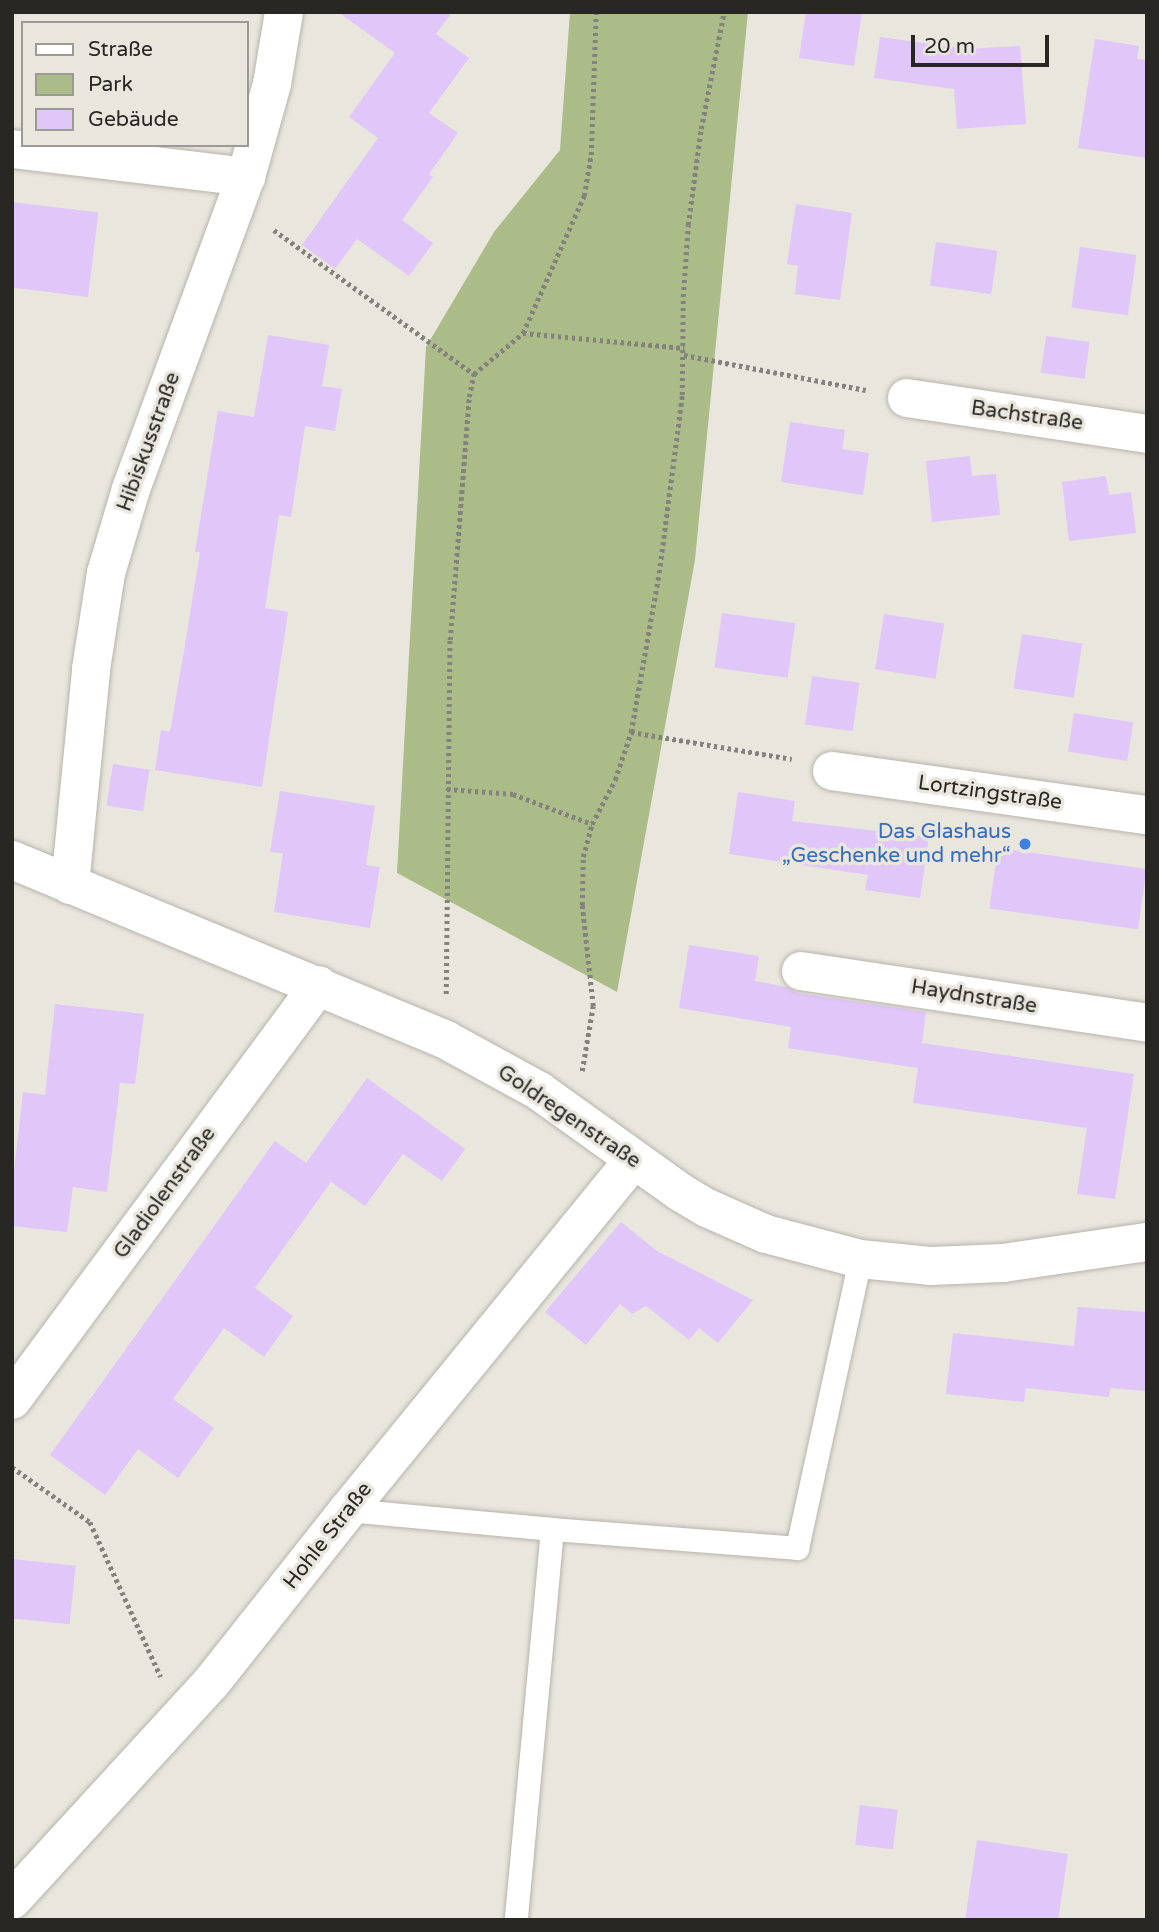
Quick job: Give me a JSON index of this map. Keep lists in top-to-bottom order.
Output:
{
  "streets": {
    "street": [
      "Bachstraße",
      "Hibiskusstraße",
      "Lortzingstraße",
      "Haydnstraße",
      "Goldregenstraße",
      "Gladiolenstraße",
      "Hohle Straße"
    ]
  },
  "crossings": [
    ["Hibiskusstraße", "Goldregenstraße"],
    ["Goldregenstraße", "Gladiolenstraße"],
    ["Goldregenstraße", "Hohle Straße"]
  ],
  "places": ["Das Glashaus „Geschenke und mehr“"],
  "legend": ["Straße", "Park", "Gebäude"],
  "scale_bar": "20 m"
}
